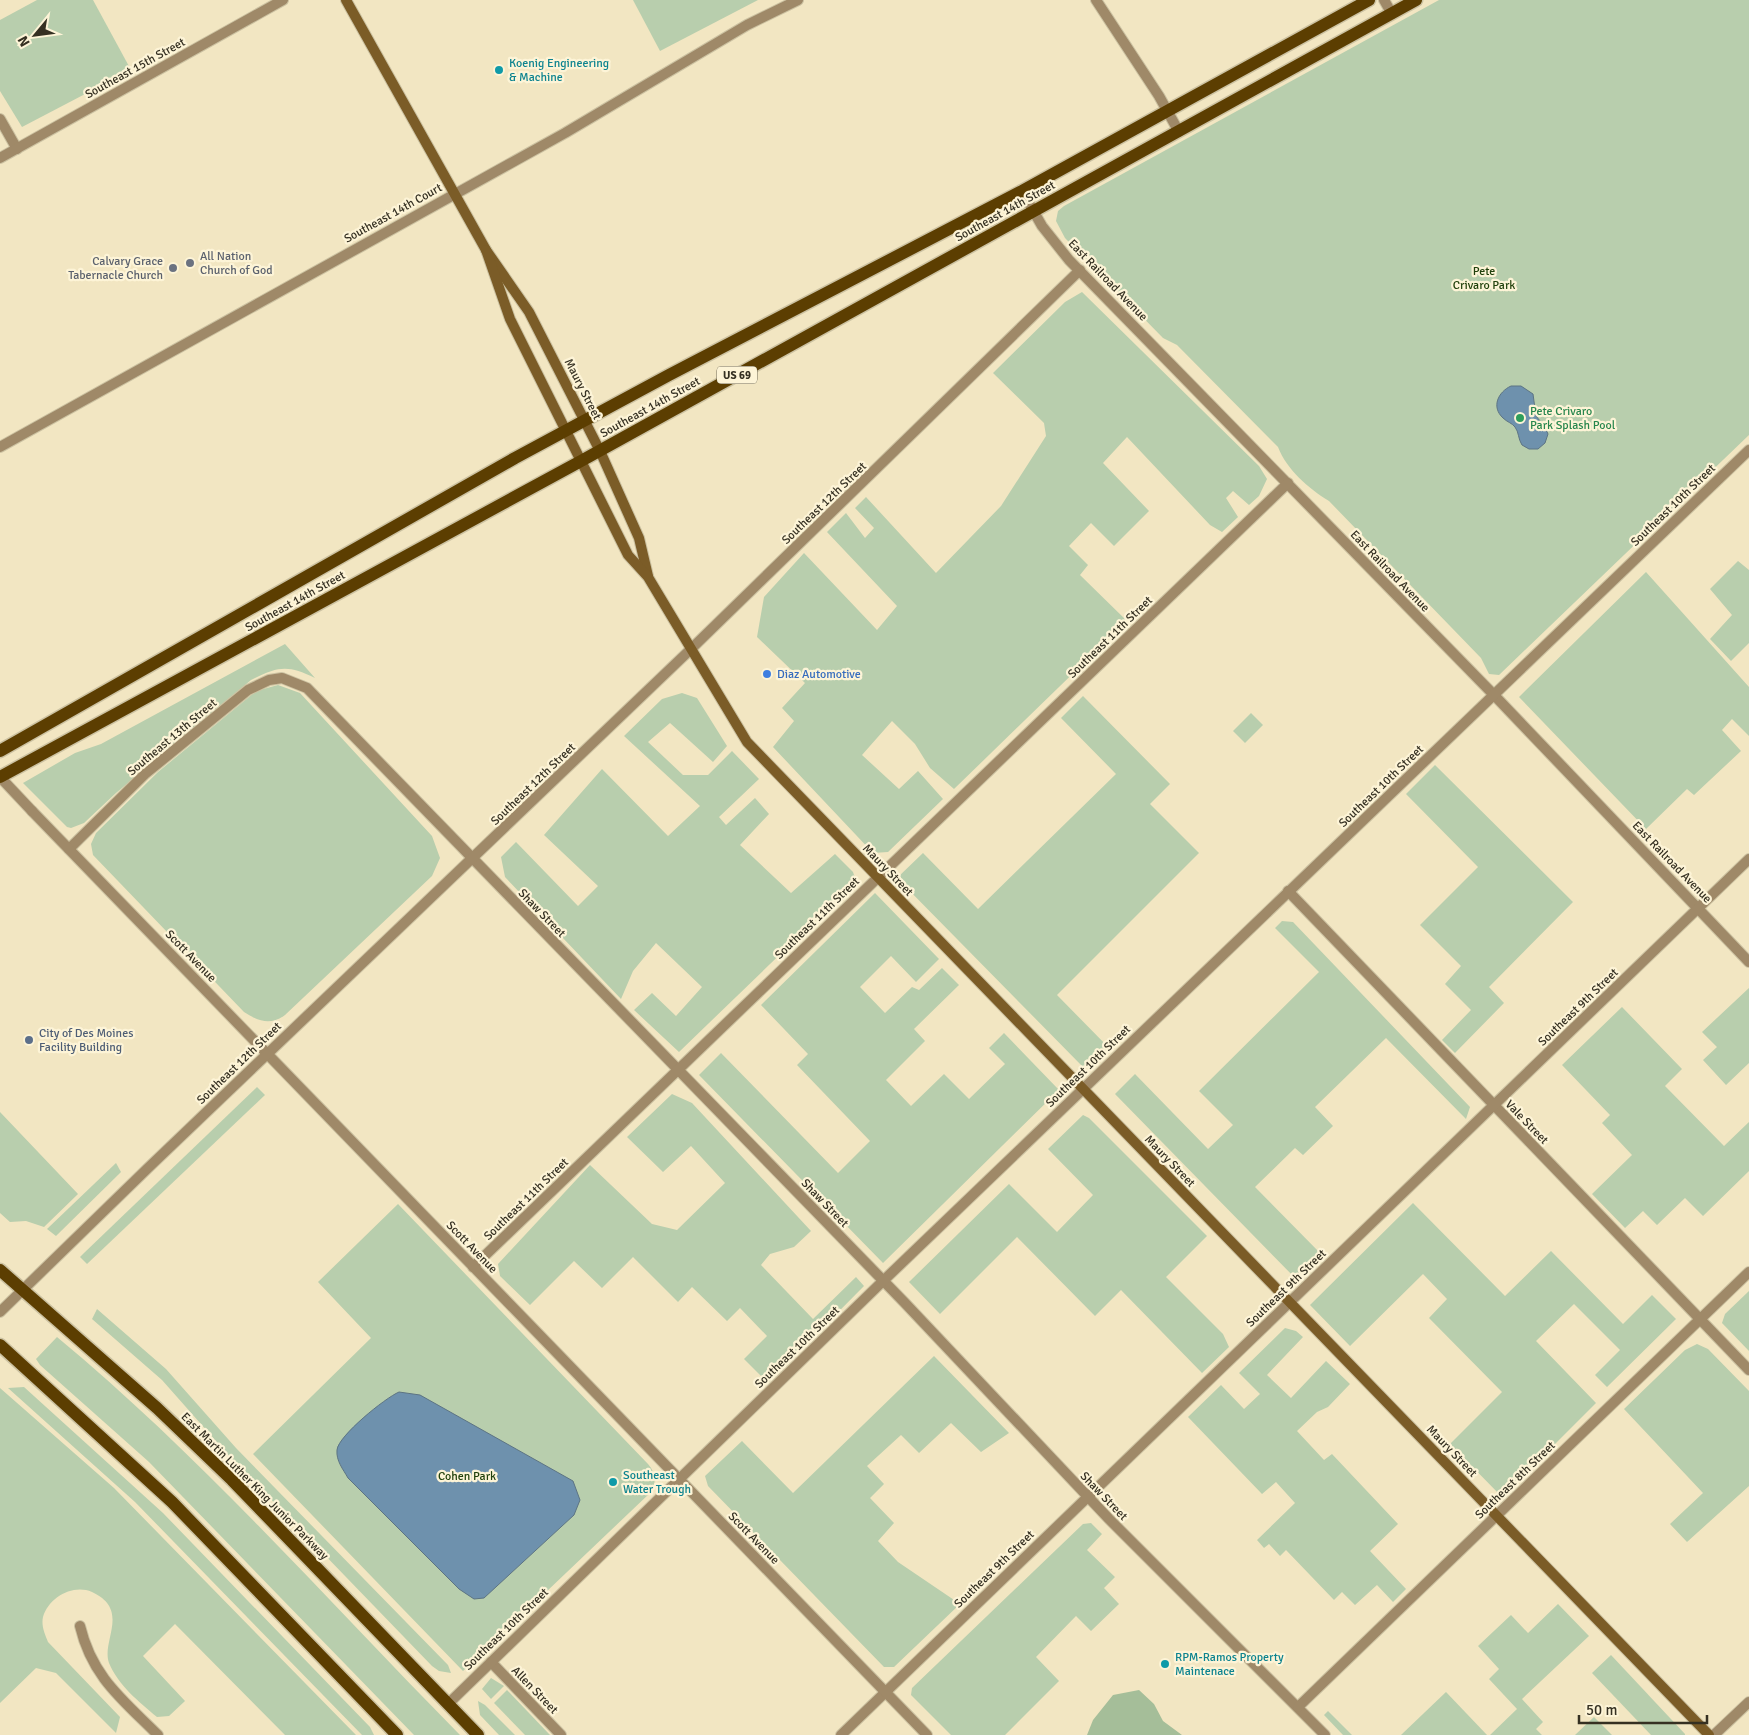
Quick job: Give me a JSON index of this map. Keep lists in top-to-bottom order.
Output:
{
  "streets": {
    "main road": [
      "Southeast 14th Street",
      "US 69",
      "Maury Street",
      "East Martin Luther King Junior Parkway"
    ],
    "street": [
      "Southeast 15th Street",
      "Southeast 14th Court",
      "East Railroad Avenue",
      "Southeast 12th Street",
      "Southeast 10th Street",
      "Southeast 11th Street",
      "Southeast 13th Street",
      "Shaw Street",
      "Scott Avenue",
      "Southeast 9th Street",
      "Vale Street",
      "Southeast 8th Street",
      "Allen Street"
    ]
  },
  "crossings": [
    ["Southeast 14th Street", "East Railroad Avenue"],
    ["Southeast 14th Street", "Maury Street"],
    ["Southeast 14th Street", "Scott Avenue"],
    ["Southeast 14th Court", "Maury Street"],
    ["East Railroad Avenue", "Southeast 12th Street"],
    ["East Railroad Avenue", "Southeast 10th Street"],
    ["East Railroad Avenue", "Southeast 11th Street"],
    ["East Railroad Avenue", "Southeast 9th Street"],
    ["Maury Street", "Southeast 12th Street"],
    ["Maury Street", "Southeast 10th Street"],
    ["Maury Street", "Southeast 11th Street"],
    ["Maury Street", "Southeast 9th Street"],
    ["Maury Street", "Southeast 8th Street"],
    ["Southeast 12th Street", "Shaw Street"],
    ["Southeast 12th Street", "Scott Avenue"],
    ["Southeast 12th Street", "East Martin Luther King Junior Parkway"],
    ["Southeast 10th Street", "Shaw Street"],
    ["Southeast 10th Street", "Scott Avenue"],
    ["Southeast 10th Street", "Vale Street"],
    ["Southeast 10th Street", "East Martin Luther King Junior Parkway"],
    ["Southeast 10th Street", "Allen Street"],
    ["Southeast 11th Street", "Shaw Street"],
    ["Southeast 11th Street", "Scott Avenue"],
    ["Southeast 13th Street", "Shaw Street"],
    ["Southeast 13th Street", "Scott Avenue"],
    ["Shaw Street", "Southeast 9th Street"],
    ["Shaw Street", "Southeast 8th Street"],
    ["Scott Avenue", "Southeast 9th Street"],
    ["Southeast 9th Street", "Vale Street"],
    ["Vale Street", "Southeast 8th Street"]
  ],
  "parks": ["Pete Crivaro Park", "Cohen Park"],
  "places": [
    "Koenig Engineering & Machine",
    "All Nation Church of God",
    "Calvary Grace Tabernacle Church",
    "Pete Crivaro Park Splash Pool",
    "Diaz Automotive",
    "City of Des Moines Facility Building",
    "Southeast Water Trough",
    "RPM-Ramos Property Maintenace"
  ],
  "scale_bar": "50 m",
  "north": "bottom left"
}
